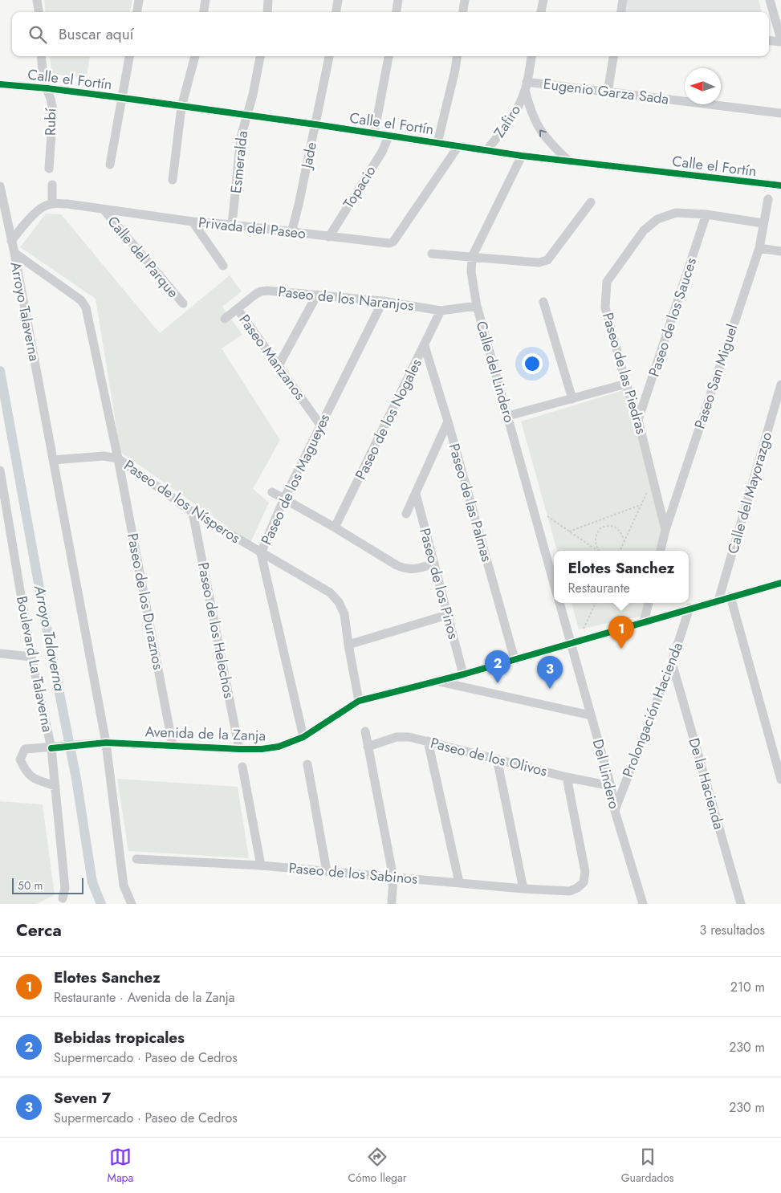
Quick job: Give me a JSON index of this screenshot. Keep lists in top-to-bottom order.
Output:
{
  "streets": {
    "street": [
      "Calle el Fortín",
      "Eugenio Garza Sada",
      "Zafiro",
      "Rubí",
      "Jade",
      "Esmeralda",
      "Topacio",
      "Privada del Paseo",
      "Calle del Parque",
      "Paseo de los Naranjos",
      "Arroyo Talaverna",
      "Paseo de los Sauces",
      "Paseo Manzanos",
      "Calle del Lindero",
      "Paseo de las Piedras",
      "Paseo San Miguel",
      "Paseo de los Nogales",
      "Paseo de los Magueyes",
      "Calle del Mayorazgo",
      "Paseo de los Nísperos",
      "Paseo de las Palmas",
      "Paseo de los Pinos",
      "Paseo de los Duraznos",
      "Paseo de los Helechos",
      "Boulevard La Talaverna",
      "Prolongación Hacienda",
      "Avenida de la Zanja",
      "Paseo de los Olivos",
      "Del Lindero",
      "De la Hacienda",
      "Paseo de los Sabinos"
    ]
  },
  "crossings": [
    ["Calle el Fortín", "Zafiro"],
    ["Calle el Fortín", "Rubí"],
    ["Calle el Fortín", "Jade"],
    ["Calle el Fortín", "Esmeralda"],
    ["Calle el Fortín", "Topacio"],
    ["Calle el Fortín", "Privada del Paseo"],
    ["Calle el Fortín", "Calle del Lindero"],
    ["Eugenio Garza Sada", "Zafiro"],
    ["Jade", "Privada del Paseo"],
    ["Esmeralda", "Privada del Paseo"],
    ["Topacio", "Privada del Paseo"],
    ["Privada del Paseo", "Calle del Parque"],
    ["Paseo de los Naranjos", "Paseo Manzanos"],
    ["Paseo de los Naranjos", "Calle del Lindero"],
    ["Paseo de los Naranjos", "Paseo de los Nogales"],
    ["Paseo de los Naranjos", "Paseo de los Magueyes"],
    ["Arroyo Talaverna", "Paseo de los Nísperos"],
    ["Arroyo Talaverna", "Paseo de los Duraznos"],
    ["Arroyo Talaverna", "Avenida de la Zanja"],
    ["Paseo de los Sauces", "Paseo de las Piedras"],
    ["Paseo Manzanos", "Paseo de los Magueyes"],
    ["Paseo de las Piedras", "Paseo San Miguel"],
    ["Paseo de los Nogales", "Paseo de las Palmas"],
    ["Paseo de los Magueyes", "Paseo de los Nísperos"],
    ["Paseo de los Magueyes", "Avenida de la Zanja"],
    ["Calle del Mayorazgo", "Avenida de la Zanja"],
    ["Paseo de los Nísperos", "Paseo de los Duraznos"],
    ["Paseo de los Nísperos", "Paseo de los Helechos"],
    ["Paseo de los Nísperos", "Avenida de la Zanja"],
    ["Paseo de las Palmas", "Paseo de los Pinos"],
    ["Paseo de las Palmas", "Avenida de la Zanja"],
    ["Paseo de los Pinos", "Avenida de la Zanja"],
    ["Paseo de los Duraznos", "Avenida de la Zanja"],
    ["Paseo de los Helechos", "Avenida de la Zanja"],
    ["Boulevard La Talaverna", "Avenida de la Zanja"],
    ["Prolongación Hacienda", "Avenida de la Zanja"],
    ["Prolongación Hacienda", "Del Lindero"],
    ["Prolongación Hacienda", "De la Hacienda"],
    ["Avenida de la Zanja", "Del Lindero"],
    ["Paseo de los Olivos", "Del Lindero"],
    ["Paseo de los Olivos", "Paseo de los Sabinos"]
  ],
  "one_way": ["Zafiro"],
  "water": ["Arroyo Talaverna"],
  "scale_bar": "50 m",
  "north": "left",
  "page": {
    "search": "Buscar aquí",
    "popup": ["Elotes Sanchez", "Restaurante"],
    "pins": ["1", "2", "3"],
    "scale": "50 m",
    "heading": ["Cerca", "3 resultados"],
    "list": [
      {
        "mark": "1",
        "name": "Elotes Sanchez",
        "note": "Restaurante · Avenida de la Zanja",
        "value": "210 m"
      },
      {
        "mark": "2",
        "name": "Bebidas tropicales",
        "note": "Supermercado · Paseo de Cedros",
        "value": "230 m"
      },
      {
        "mark": "3",
        "name": "Seven 7",
        "note": "Supermercado · Paseo de Cedros",
        "value": "230 m"
      }
    ],
    "nav": ["Mapa", "Cómo llegar", "Guardados"]
  }
}
